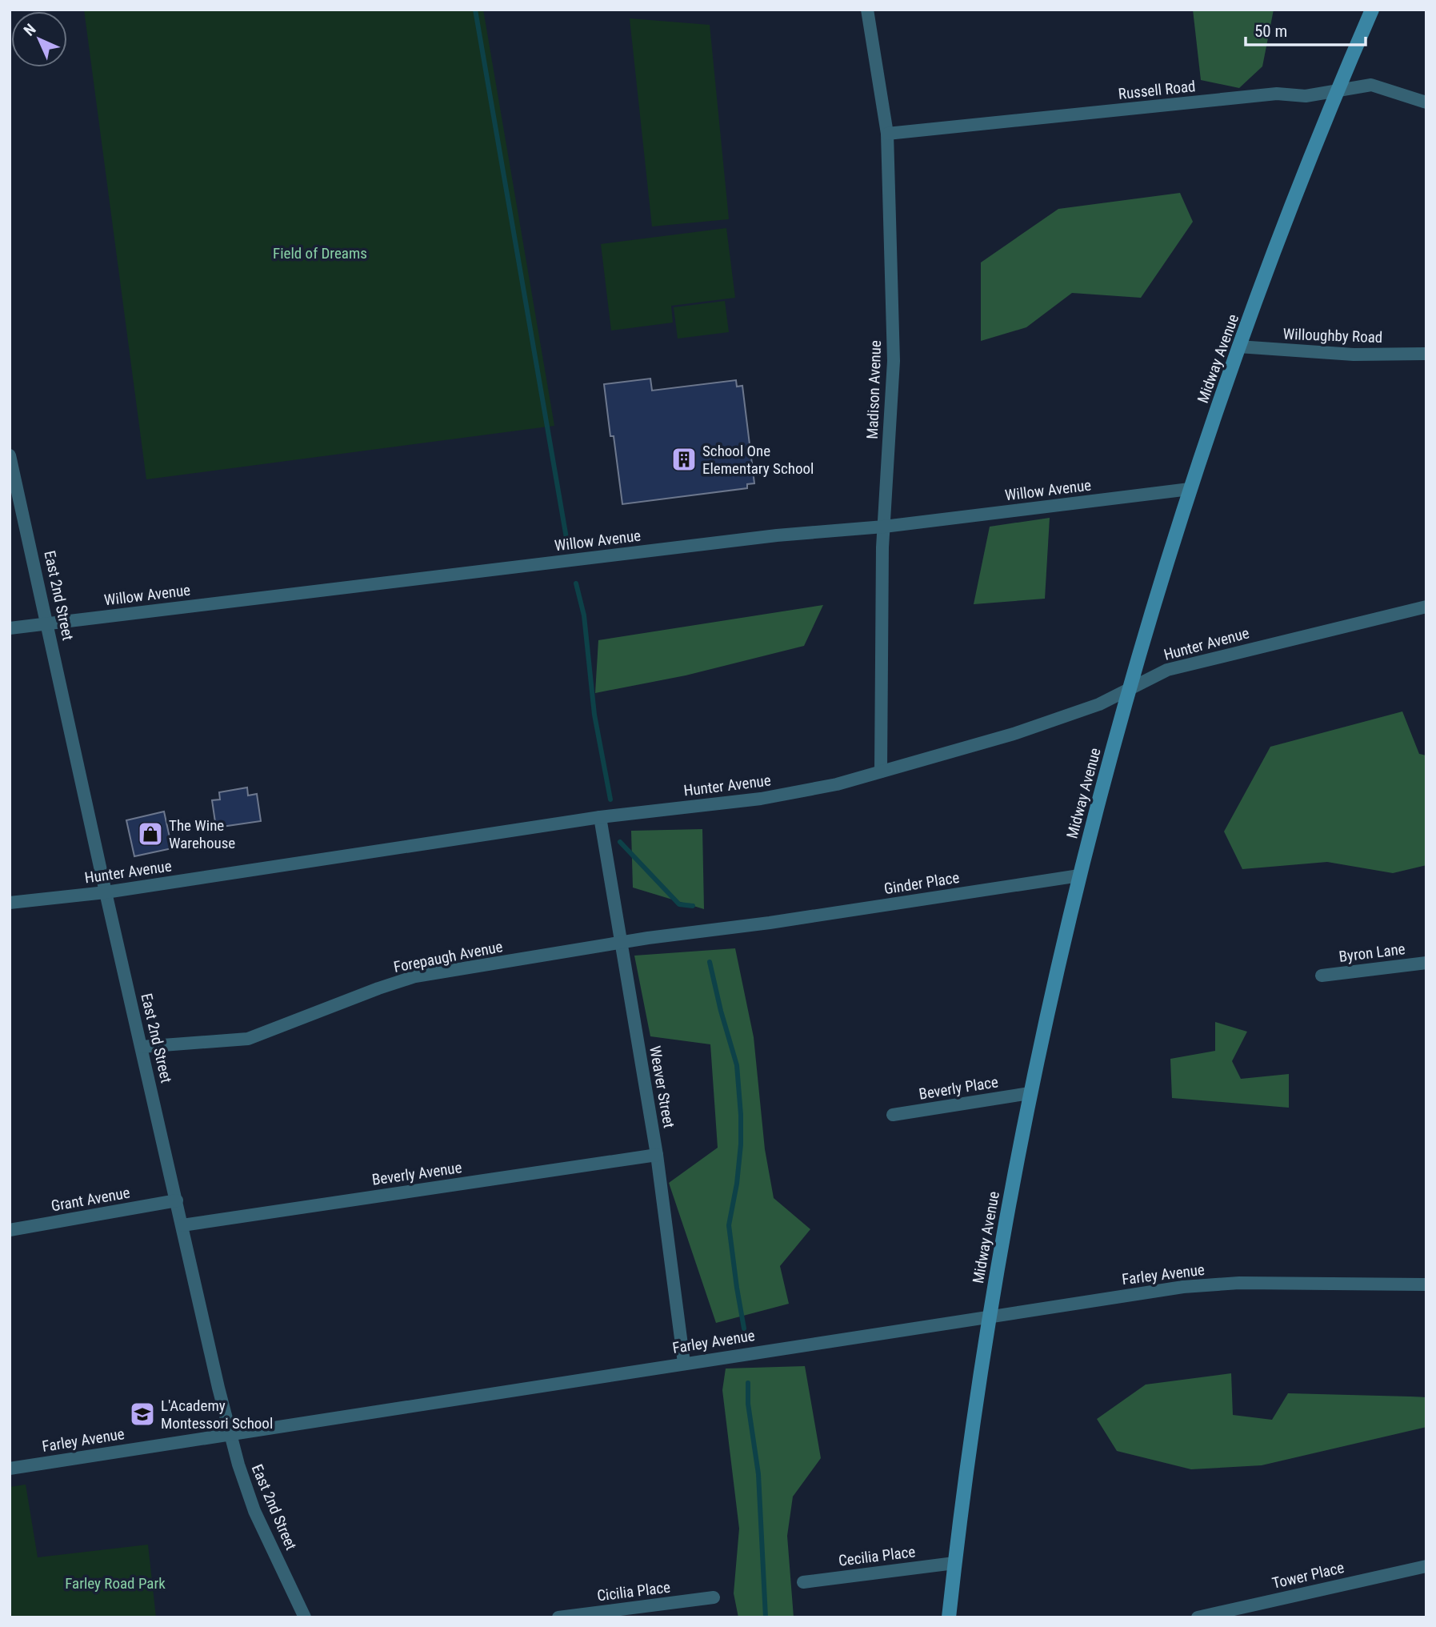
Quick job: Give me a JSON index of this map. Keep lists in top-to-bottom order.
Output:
{
  "streets": {
    "street": [
      "Russell Road",
      "Willoughby Road",
      "Midway Avenue",
      "Madison Avenue",
      "Willow Avenue",
      "East 2nd Street",
      "Hunter Avenue",
      "Ginder Place",
      "Byron Lane",
      "Forepaugh Avenue",
      "Weaver Street",
      "Beverly Place",
      "Beverly Avenue",
      "Grant Avenue",
      "Farley Avenue",
      "Cecilia Place",
      "Tower Place",
      "Cicilia Place"
    ]
  },
  "crossings": [
    ["Russell Road", "Midway Avenue"],
    ["Russell Road", "Madison Avenue"],
    ["Willoughby Road", "Midway Avenue"],
    ["Midway Avenue", "Willow Avenue"],
    ["Midway Avenue", "Hunter Avenue"],
    ["Midway Avenue", "Ginder Place"],
    ["Midway Avenue", "Beverly Place"],
    ["Midway Avenue", "Farley Avenue"],
    ["Midway Avenue", "Cecilia Place"],
    ["Madison Avenue", "Willow Avenue"],
    ["Madison Avenue", "Hunter Avenue"],
    ["Willow Avenue", "East 2nd Street"],
    ["East 2nd Street", "Hunter Avenue"],
    ["East 2nd Street", "Forepaugh Avenue"],
    ["East 2nd Street", "Beverly Avenue"],
    ["East 2nd Street", "Grant Avenue"],
    ["East 2nd Street", "Farley Avenue"],
    ["Hunter Avenue", "Weaver Street"],
    ["Ginder Place", "Forepaugh Avenue"],
    ["Forepaugh Avenue", "Weaver Street"],
    ["Weaver Street", "Beverly Avenue"],
    ["Weaver Street", "Farley Avenue"]
  ],
  "parks": ["Field of Dreams", "Farley Road Park"],
  "places": {
    "building": ["School One Elementary School"],
    "shop": ["The Wine Warehouse"],
    "school or university": ["L'Academy Montessori School"]
  },
  "scale_bar": "50 m",
  "north": "top left"
}
